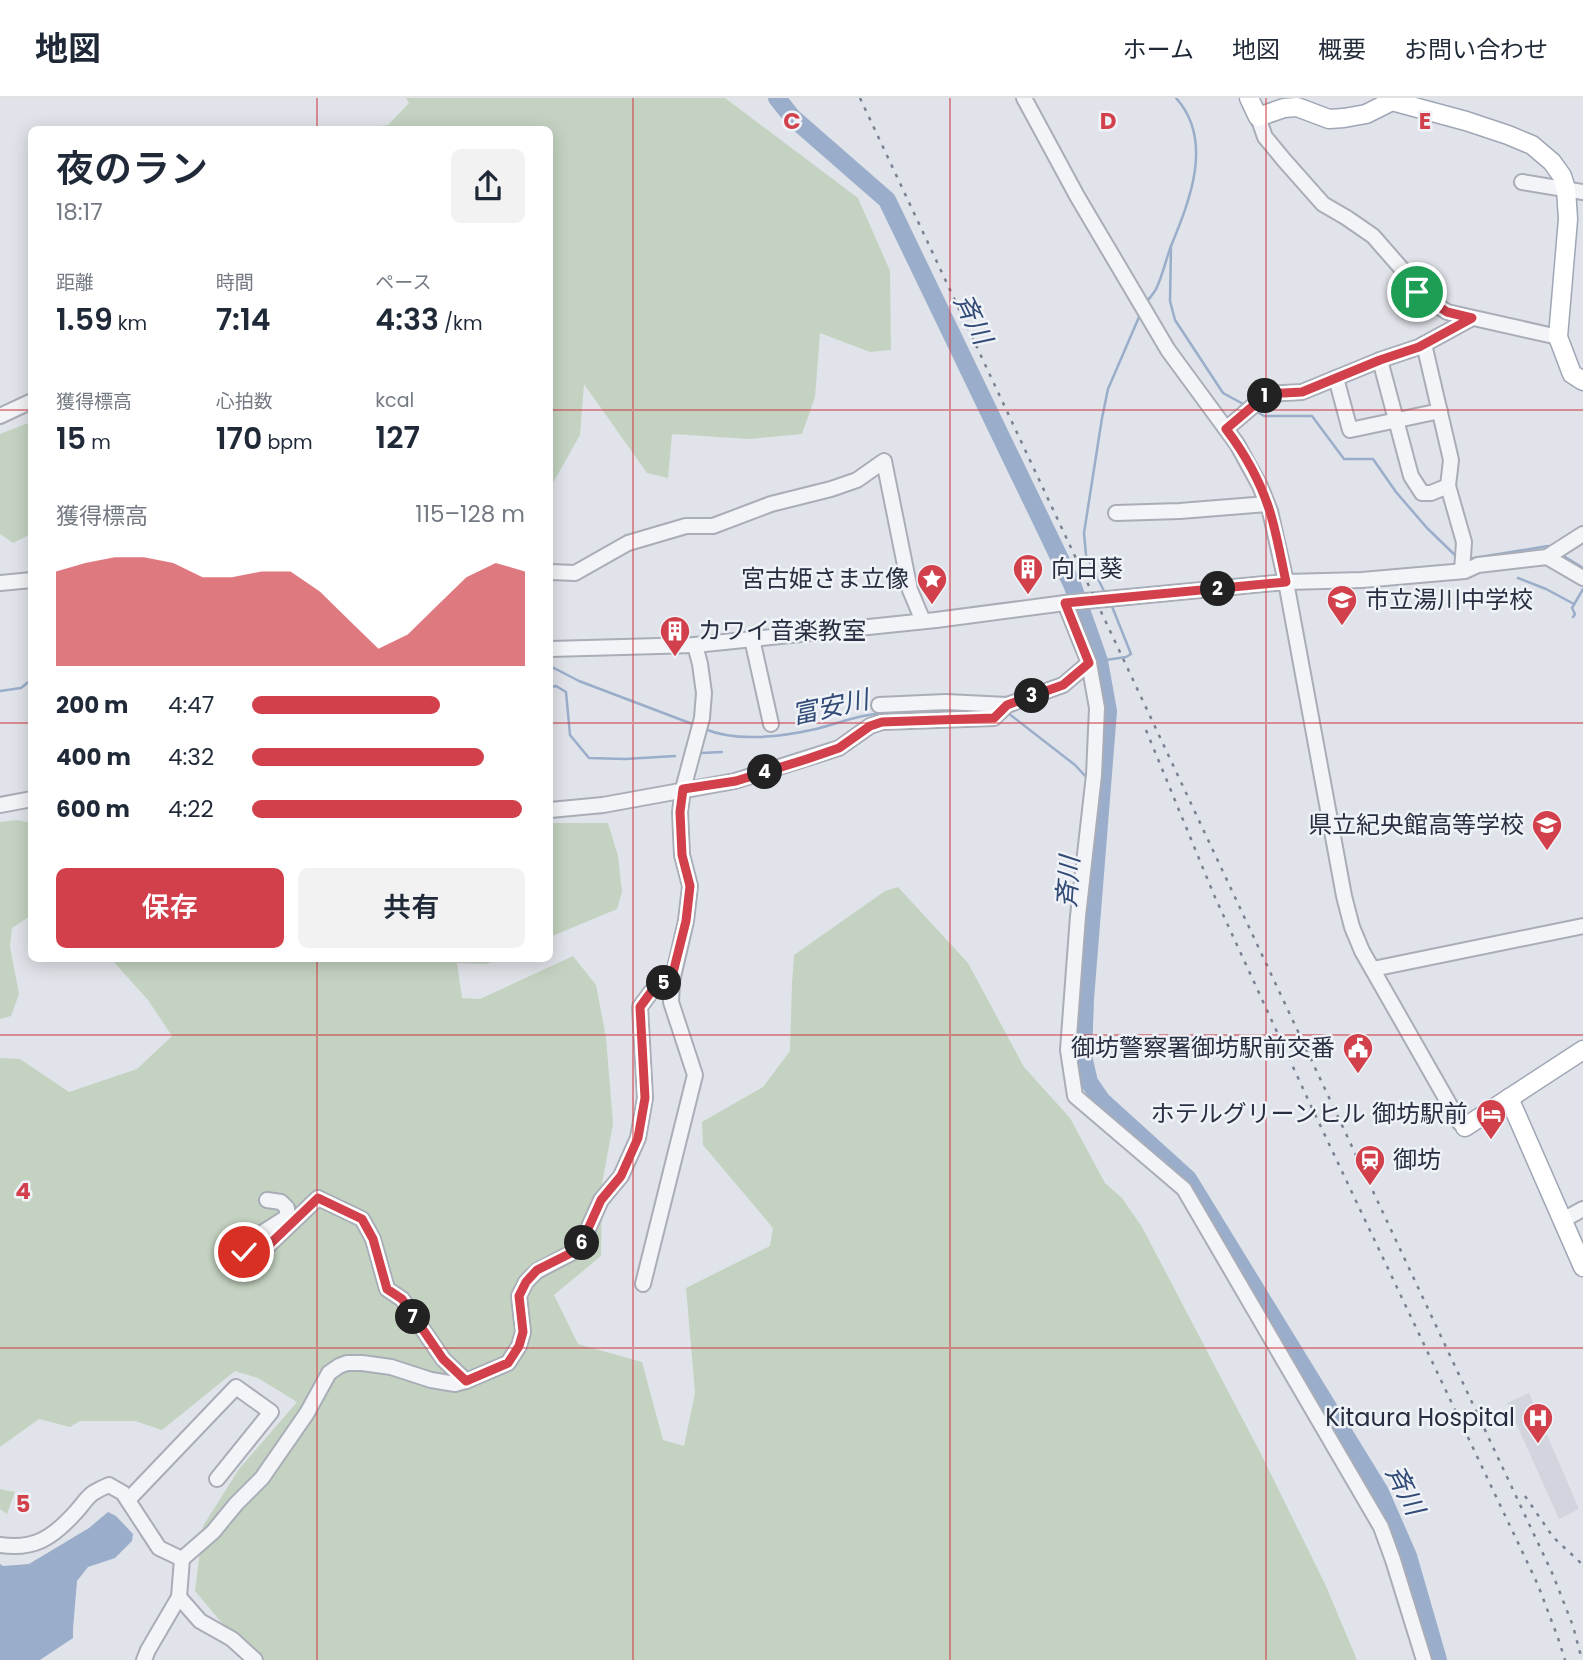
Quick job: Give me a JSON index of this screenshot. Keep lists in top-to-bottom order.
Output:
{
  "water": ["斉川", "富安川"],
  "places": {
    "building": ["向日葵", "カワイ音楽教室"],
    "place": ["宮古姫さま立像"],
    "school or university": ["市立湯川中学校", "県立紀央館高等学校"],
    "public building": ["御坊警察署御坊駅前交番"],
    "hotel": ["ホテルグリーンヒル 御坊駅前"],
    "station": ["御坊"],
    "hospital": ["Kitaura Hospital"]
  },
  "page": {
    "header": "地図",
    "nav": [
      "ホーム",
      "地図",
      "概要",
      "お問い合わせ"
    ],
    "heading": ["夜のラン", "18:17"],
    "stats": [
      ["距離", "1.59 km"],
      ["時間", "7:14"],
      ["ペース", "4:33 /km"],
      ["獲得標高", "15 m"],
      ["心拍数", "170 bpm"],
      ["kcal", "127"]
    ],
    "pins": [
      "1",
      "2",
      "3",
      "4",
      "5",
      "6",
      "7"
    ],
    "chart": ["獲得標高", "115–128 m"],
    "list": [
      {
        "name": "200 m",
        "note": "4:47"
      },
      {
        "name": "400 m",
        "note": "4:32"
      },
      {
        "name": "600 m",
        "note": "4:22"
      }
    ],
    "buttons": ["保存", "共有"]
  },
  "grid": {
    "columns": ["C", "D", "E"],
    "rows": ["4", "5"]
  }
}
